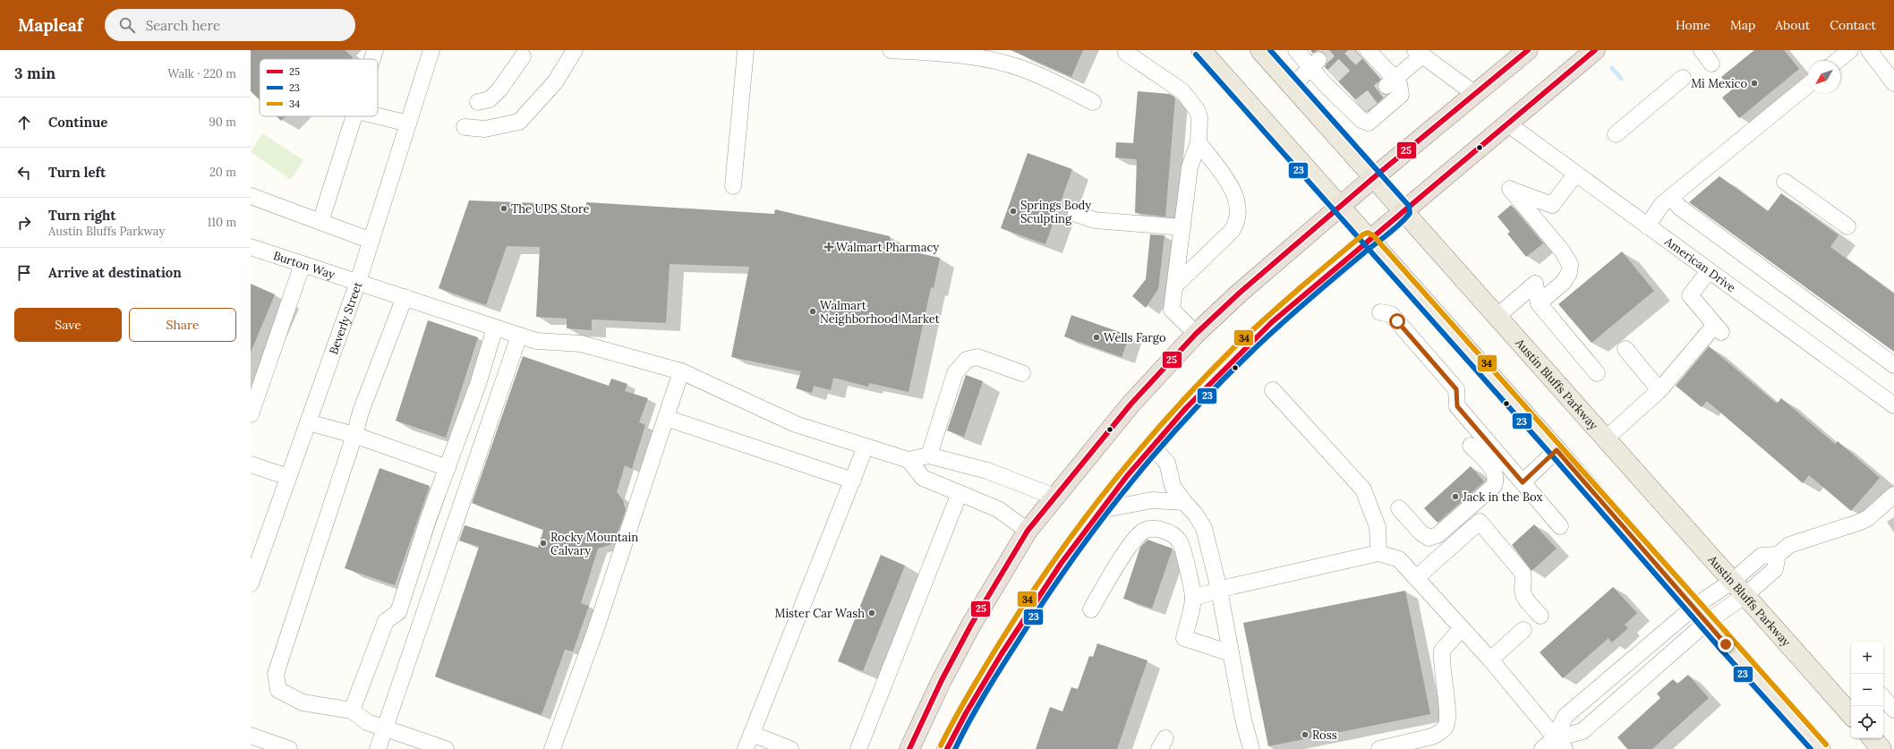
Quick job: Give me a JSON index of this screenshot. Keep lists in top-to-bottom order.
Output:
{
  "streets": {
    "main road": ["Austin Bluffs Parkway"],
    "street": ["Burton Way", "American Drive", "Beverly Street"]
  },
  "crossings": [
    ["Burton Way", "Beverly Street"]
  ],
  "places": {
    "other": [
      "Mi Mexico",
      "The UPS Store",
      "Springs Body Sculpting",
      "Walmart Neighborhood Market",
      "Wells Fargo",
      "Jack in the Box",
      "Rocky Mountain Calvary",
      "Mister Car Wash",
      "Ross"
    ],
    "health": ["Walmart Pharmacy"]
  },
  "lines": ["transit line 25", "transit line 23", "transit line 34"],
  "legend": ["25", "23", "34"],
  "north": "bottom left",
  "page": {
    "header": "Mapleaf",
    "search": "Search here",
    "nav": [
      "Home",
      "Map",
      "About",
      "Contact"
    ],
    "heading": ["3 min", "Walk · 220 m"],
    "list": [
      ["Continue", "90 m"],
      ["Turn left", "20 m"],
      ["Turn right", "Austin Bluffs Parkway", "110 m"],
      "Arrive at destination"
    ],
    "buttons": ["Save", "Share"],
    "map_buttons": ["+", "−"]
  }
}
